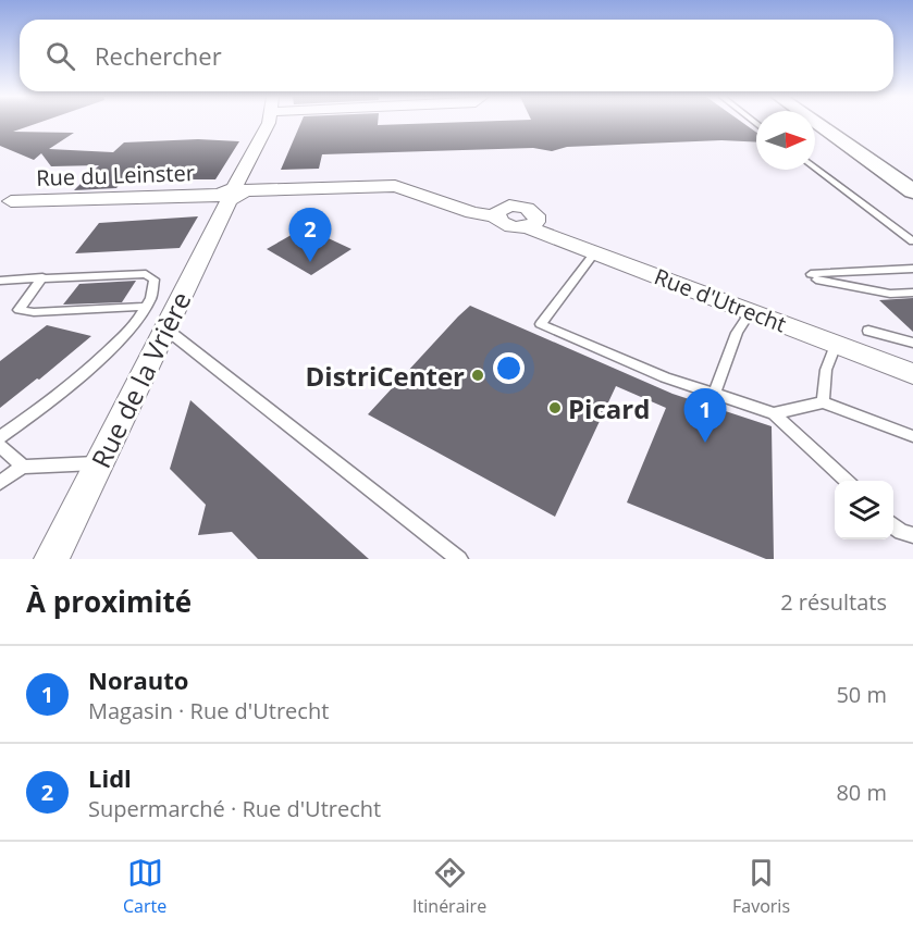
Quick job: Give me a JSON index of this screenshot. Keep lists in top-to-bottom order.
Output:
{
  "streets": {
    "street": ["Rue du Leinster", "Rue d'Utrecht", "Rue de la Vrière"]
  },
  "crossings": [
    ["Rue du Leinster", "Rue d'Utrecht"],
    ["Rue du Leinster", "Rue de la Vrière"],
    ["Rue d'Utrecht", "Rue de la Vrière"]
  ],
  "places": ["DistriCenter", "Picard"],
  "north": "right",
  "page": {
    "search": "Rechercher",
    "pins": ["2", "1"],
    "heading": ["À proximité", "2 résultats"],
    "list": [
      {
        "mark": "1",
        "name": "Norauto",
        "note": "Magasin · Rue d'Utrecht",
        "value": "50 m"
      },
      {
        "mark": "2",
        "name": "Lidl",
        "note": "Supermarché · Rue d'Utrecht",
        "value": "80 m"
      }
    ],
    "nav": ["Carte", "Itinéraire", "Favoris"]
  }
}
